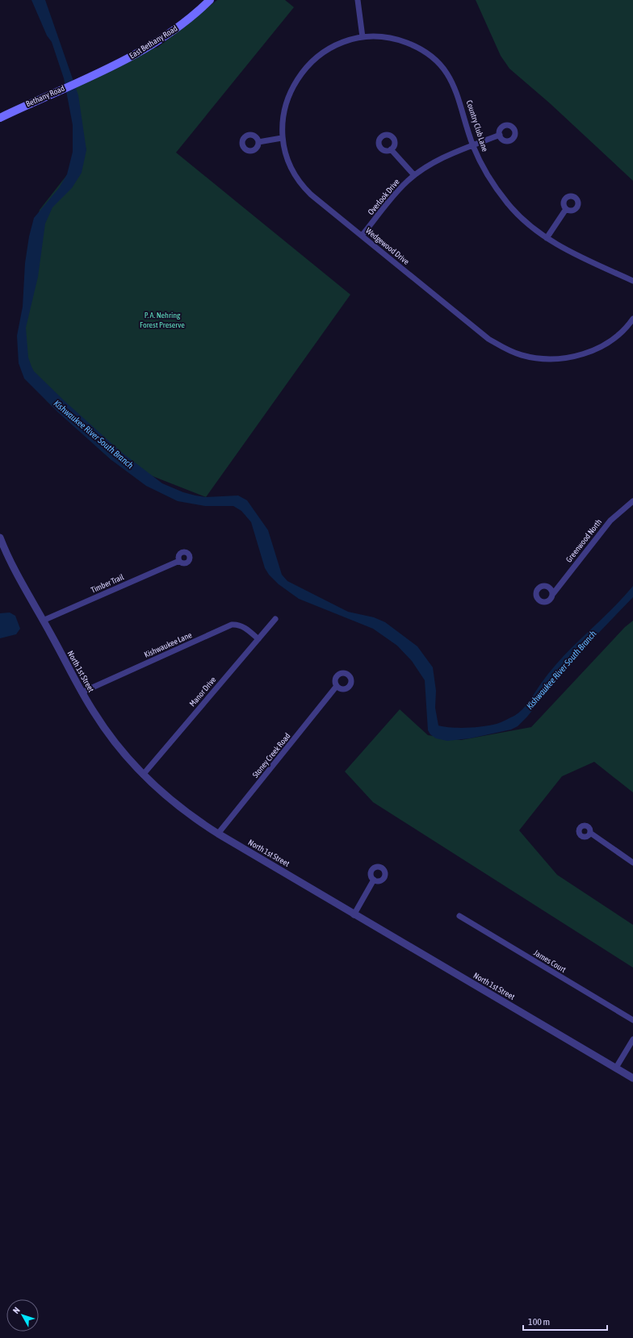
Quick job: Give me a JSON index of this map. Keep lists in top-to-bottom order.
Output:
{
  "streets": {
    "main road": ["East Bethany Road", "Bethany Road"],
    "street": [
      "Country Club Lane",
      "Overlook Drive",
      "Wedgewood Drive",
      "Greenwood North",
      "Timber Trail",
      "Kishwaukee Lane",
      "North 1st Street",
      "Manor Drive",
      "Stoney Creek Road",
      "James Court"
    ]
  },
  "crossings": [
    ["East Bethany Road", "Bethany Road"],
    ["Country Club Lane", "Overlook Drive"],
    ["Country Club Lane", "Wedgewood Drive"],
    ["Overlook Drive", "Wedgewood Drive"],
    ["Timber Trail", "North 1st Street"],
    ["Kishwaukee Lane", "North 1st Street"],
    ["Kishwaukee Lane", "Manor Drive"],
    ["North 1st Street", "Manor Drive"],
    ["North 1st Street", "Stoney Creek Road"]
  ],
  "water": ["Kishwaukee River South Branch"],
  "parks": ["P. A. Nehring Forest Preserve"],
  "scale_bar": "100 m",
  "north": "top left"
}
